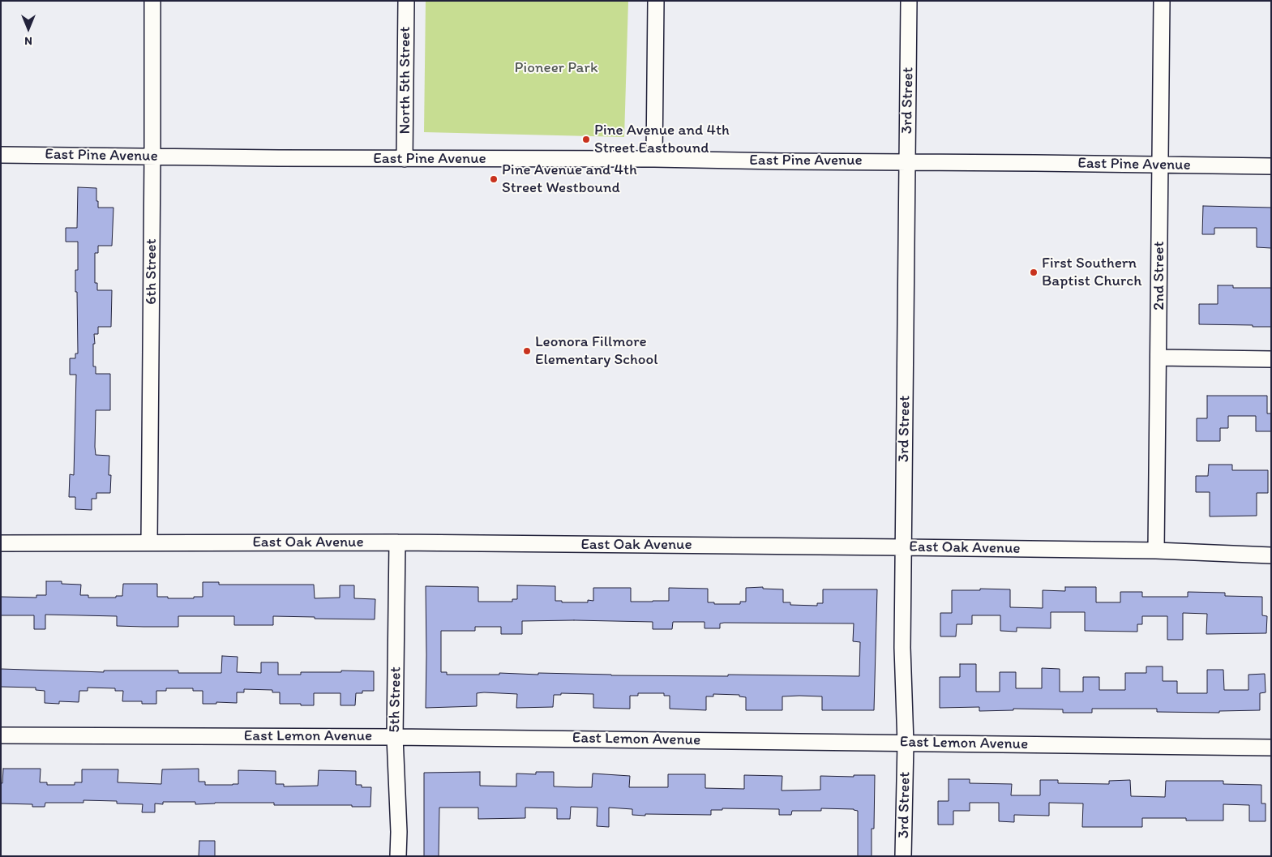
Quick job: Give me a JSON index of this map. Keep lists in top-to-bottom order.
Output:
{
  "streets": {
    "street": [
      "North 5th Street",
      "3rd Street",
      "East Pine Avenue",
      "6th Street",
      "2nd Street",
      "East Oak Avenue",
      "5th Street",
      "East Lemon Avenue"
    ]
  },
  "crossings": [
    ["North 5th Street", "East Pine Avenue"],
    ["3rd Street", "East Pine Avenue"],
    ["3rd Street", "East Oak Avenue"],
    ["3rd Street", "East Lemon Avenue"],
    ["East Pine Avenue", "6th Street"],
    ["East Pine Avenue", "2nd Street"],
    ["6th Street", "East Oak Avenue"],
    ["2nd Street", "East Oak Avenue"],
    ["East Oak Avenue", "5th Street"],
    ["5th Street", "East Lemon Avenue"]
  ],
  "parks": ["Pioneer Park"],
  "places": [
    "Pine Avenue and 4th Street Eastbound",
    "Pine Avenue and 4th Street Westbound",
    "First Southern Baptist Church",
    "Leonora Fillmore Elementary School"
  ],
  "north": "bottom"
}
